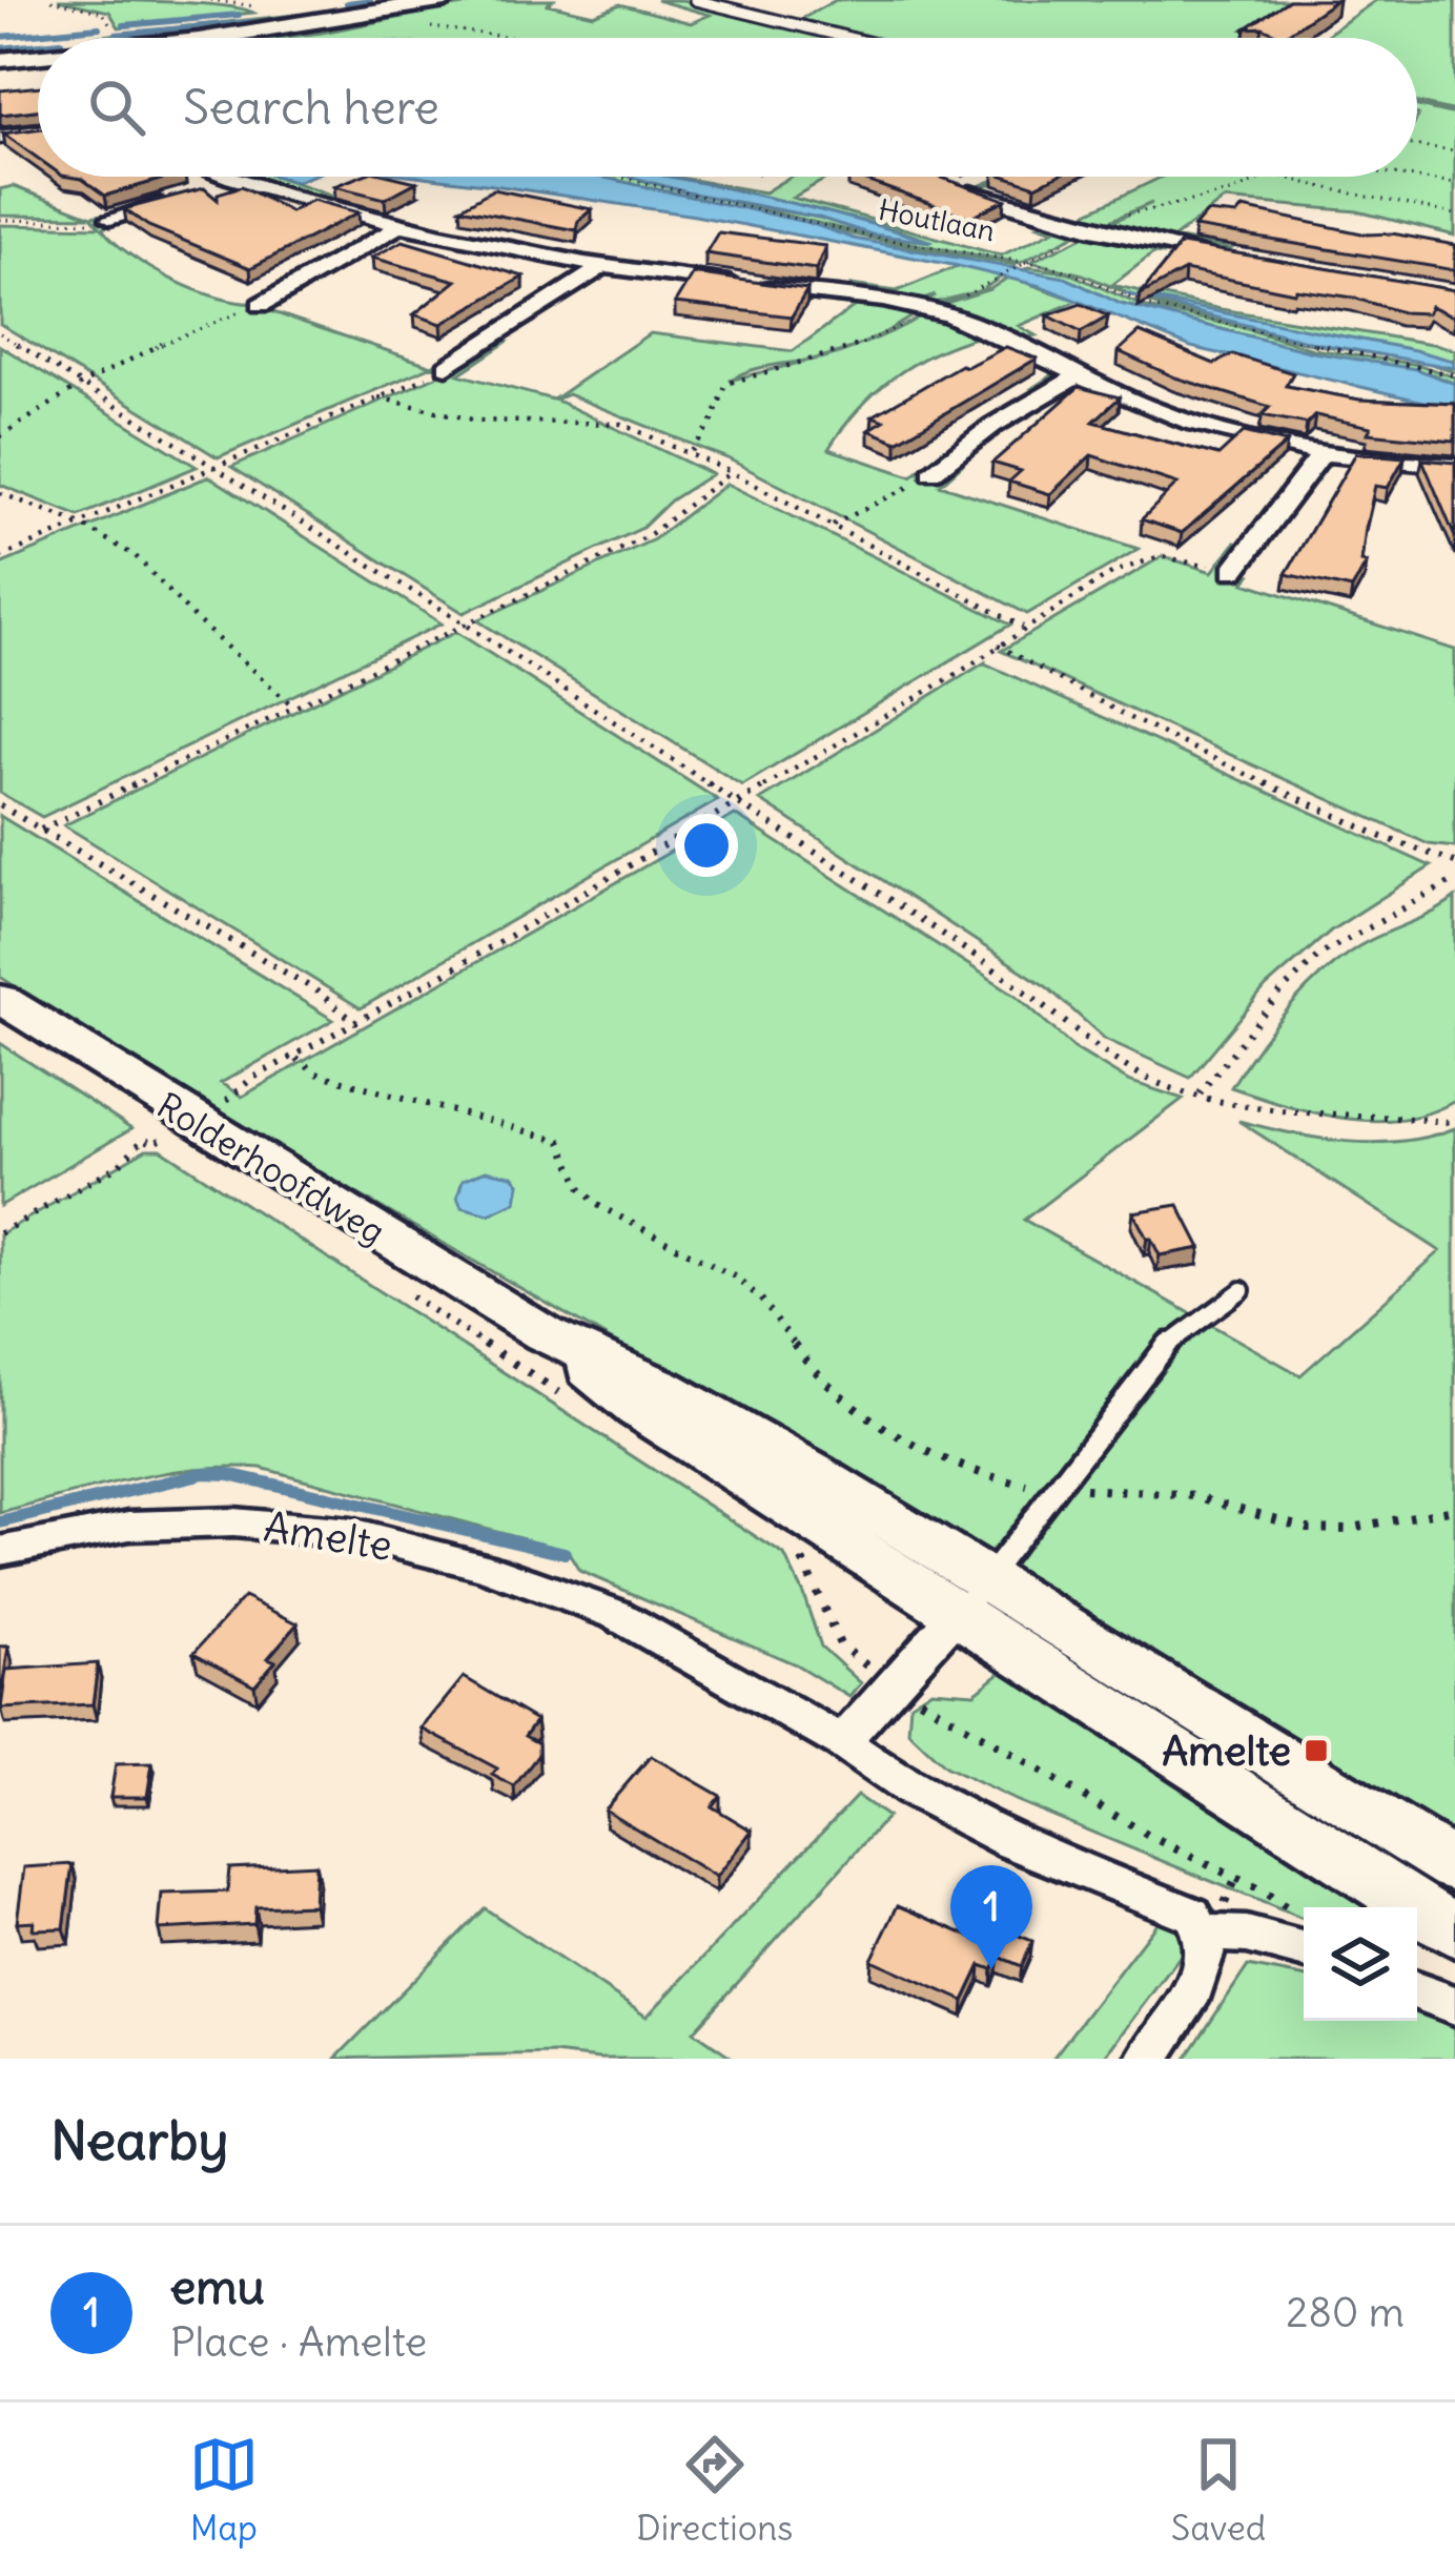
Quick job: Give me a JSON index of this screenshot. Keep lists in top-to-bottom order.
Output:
{
  "streets": {
    "main road": ["Rolderhoofdweg"],
    "street": ["Houtlaan", "Amelte"]
  },
  "places": {
    "transit": ["Amelte"]
  },
  "page": {
    "search": "Search here",
    "pins": "1",
    "heading": "Nearby",
    "list": [
      {
        "mark": "1",
        "name": "emu",
        "note": "Place · Amelte",
        "value": "280 m"
      }
    ],
    "nav": ["Map", "Directions", "Saved"]
  }
}
